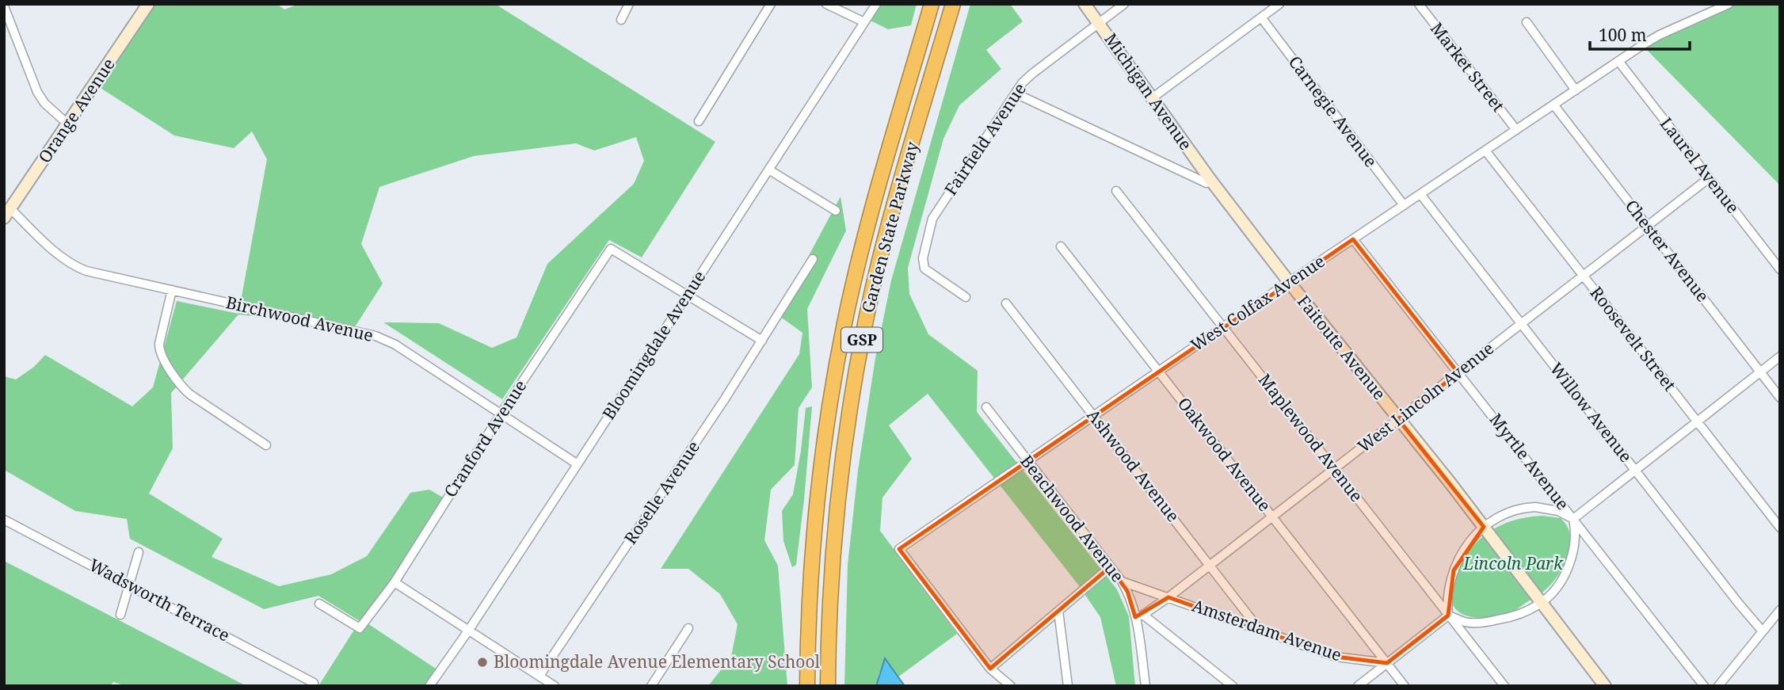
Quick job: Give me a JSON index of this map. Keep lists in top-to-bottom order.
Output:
{
  "streets": {
    "highway": ["Garden State Parkway", "GSP"],
    "street": [
      "Market Street",
      "Michigan Avenue",
      "Orange Avenue",
      "Carnegie Avenue",
      "Fairfield Avenue",
      "Laurel Avenue",
      "Chester Avenue",
      "West Colfax Avenue",
      "Birchwood Avenue",
      "Roosevelt Street",
      "Bloomingdale Avenue",
      "Faitoute Avenue",
      "West Lincoln Avenue",
      "Willow Avenue",
      "Maplewood Avenue",
      "Cranford Avenue",
      "Oakwood Avenue",
      "Myrtle Avenue",
      "Ashwood Avenue",
      "Roselle Avenue",
      "Beachwood Avenue",
      "Wadsworth Terrace",
      "Amsterdam Avenue"
    ]
  },
  "crossings": [
    ["Market Street", "West Colfax Avenue"],
    ["Michigan Avenue", "Fairfield Avenue"],
    ["Michigan Avenue", "Faitoute Avenue"],
    ["Orange Avenue", "Birchwood Avenue"],
    ["Carnegie Avenue", "West Colfax Avenue"],
    ["Laurel Avenue", "West Colfax Avenue"],
    ["Laurel Avenue", "West Lincoln Avenue"],
    ["Chester Avenue", "West Colfax Avenue"],
    ["Chester Avenue", "West Lincoln Avenue"],
    ["West Colfax Avenue", "Roosevelt Street"],
    ["West Colfax Avenue", "Faitoute Avenue"],
    ["West Colfax Avenue", "Willow Avenue"],
    ["West Colfax Avenue", "Maplewood Avenue"],
    ["West Colfax Avenue", "Oakwood Avenue"],
    ["West Colfax Avenue", "Myrtle Avenue"],
    ["West Colfax Avenue", "Ashwood Avenue"],
    ["West Colfax Avenue", "Beachwood Avenue"],
    ["Birchwood Avenue", "Bloomingdale Avenue"],
    ["Birchwood Avenue", "Cranford Avenue"],
    ["Roosevelt Street", "West Lincoln Avenue"],
    ["Bloomingdale Avenue", "Cranford Avenue"],
    ["Faitoute Avenue", "West Lincoln Avenue"],
    ["West Lincoln Avenue", "Willow Avenue"],
    ["West Lincoln Avenue", "Maplewood Avenue"],
    ["West Lincoln Avenue", "Oakwood Avenue"],
    ["West Lincoln Avenue", "Myrtle Avenue"],
    ["West Lincoln Avenue", "Ashwood Avenue"],
    ["West Lincoln Avenue", "Beachwood Avenue"],
    ["West Lincoln Avenue", "Amsterdam Avenue"],
    ["Oakwood Avenue", "Amsterdam Avenue"],
    ["Ashwood Avenue", "Amsterdam Avenue"],
    ["Beachwood Avenue", "Amsterdam Avenue"]
  ],
  "parks": ["Lincoln Park"],
  "places": ["Bloomingdale Avenue Elementary School"],
  "scale_bar": "100 m"
}
